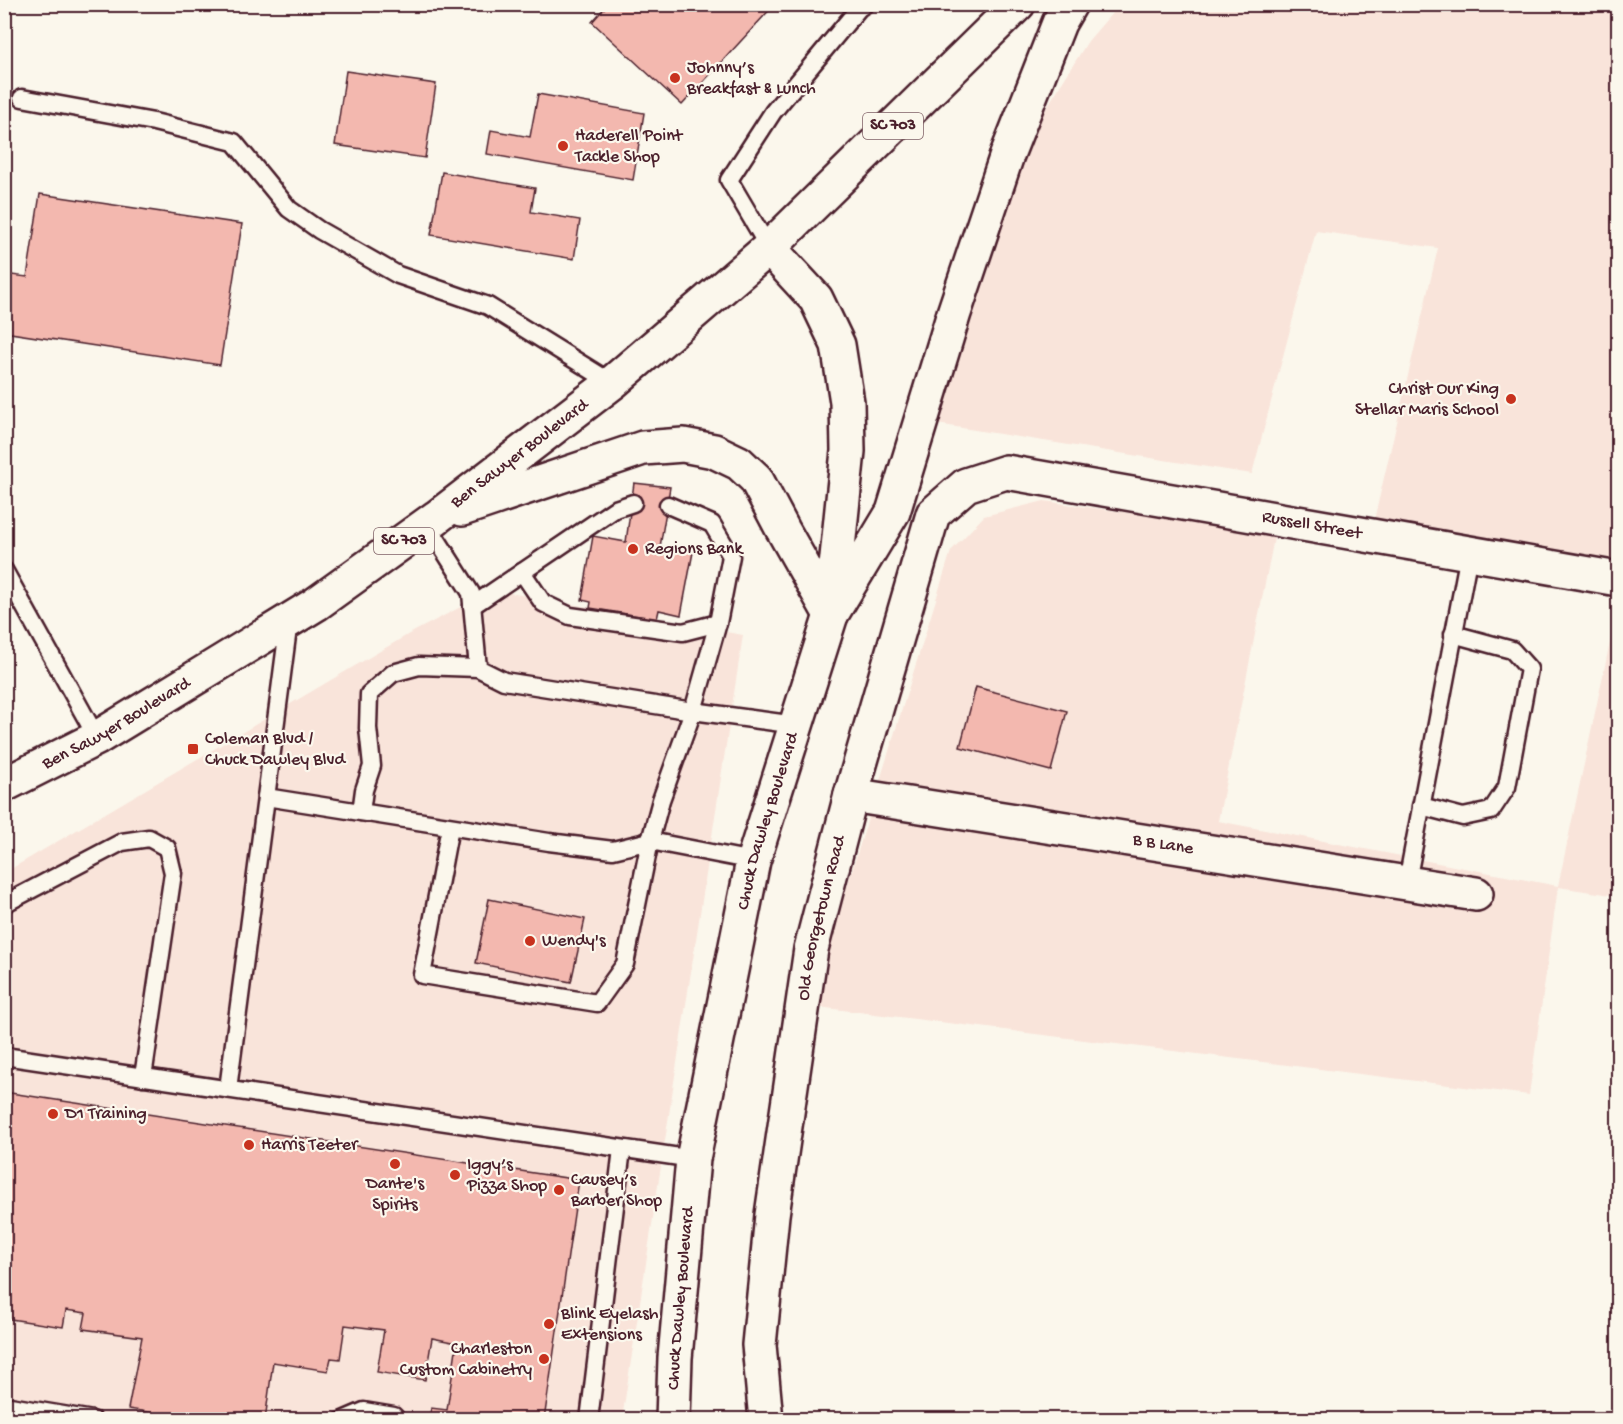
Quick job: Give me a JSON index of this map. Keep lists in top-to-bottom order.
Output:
{
  "streets": {
    "main road": [
      "SC 703",
      "Ben Sawyer Boulevard",
      "Russell Street",
      "Chuck Dawley Boulevard",
      "B B Lane",
      "Old Georgetown Road"
    ]
  },
  "crossings": [
    ["SC 703", "Ben Sawyer Boulevard"],
    ["SC 703", "Chuck Dawley Boulevard"],
    ["Ben Sawyer Boulevard", "Chuck Dawley Boulevard"],
    ["Russell Street", "Old Georgetown Road"],
    ["B B Lane", "Old Georgetown Road"]
  ],
  "places": {
    "other": [
      "Johnny’s Breakfast & Lunch",
      "Haderell Point Tackle Shop",
      "Christ Our King Stellar Maris School",
      "Regions Bank",
      "Wendy's",
      "D1 Training",
      "Harris Teeter",
      "Dante's Spirits",
      "Iggy’s Pizza Shop",
      "Causey’s Barber Shop",
      "Blink Eyelash Extensions",
      "Charleston Custom Cabinetry"
    ],
    "transit": ["Coleman Blvd / Chuck Dawley Blvd"]
  }
}
